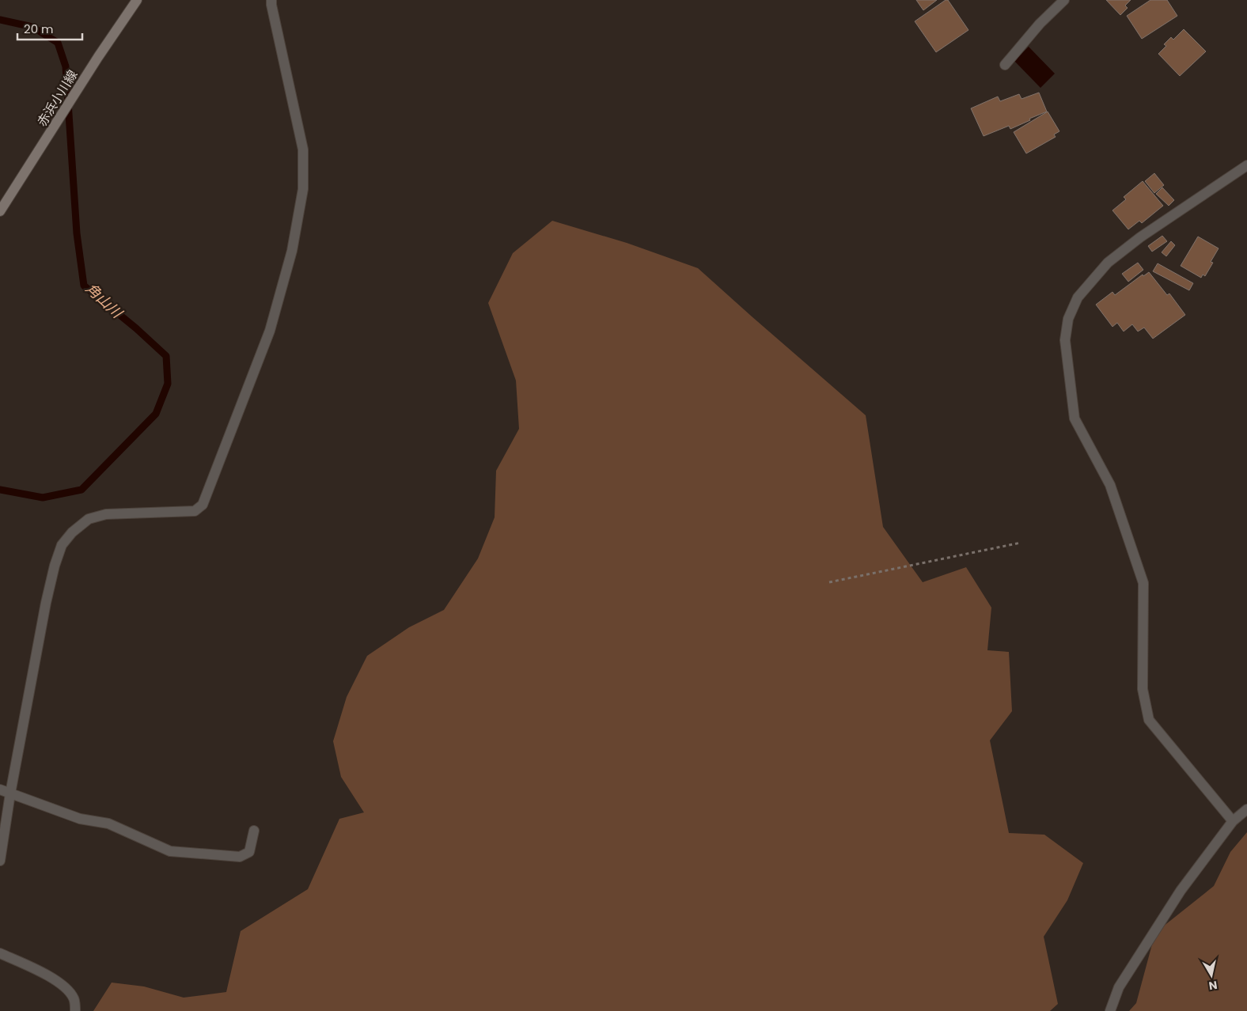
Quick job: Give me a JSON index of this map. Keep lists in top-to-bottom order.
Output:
{
  "streets": {
    "main road": ["赤浜小川線"]
  },
  "water": ["角山川"],
  "scale_bar": "20 m",
  "north": "bottom"
}
